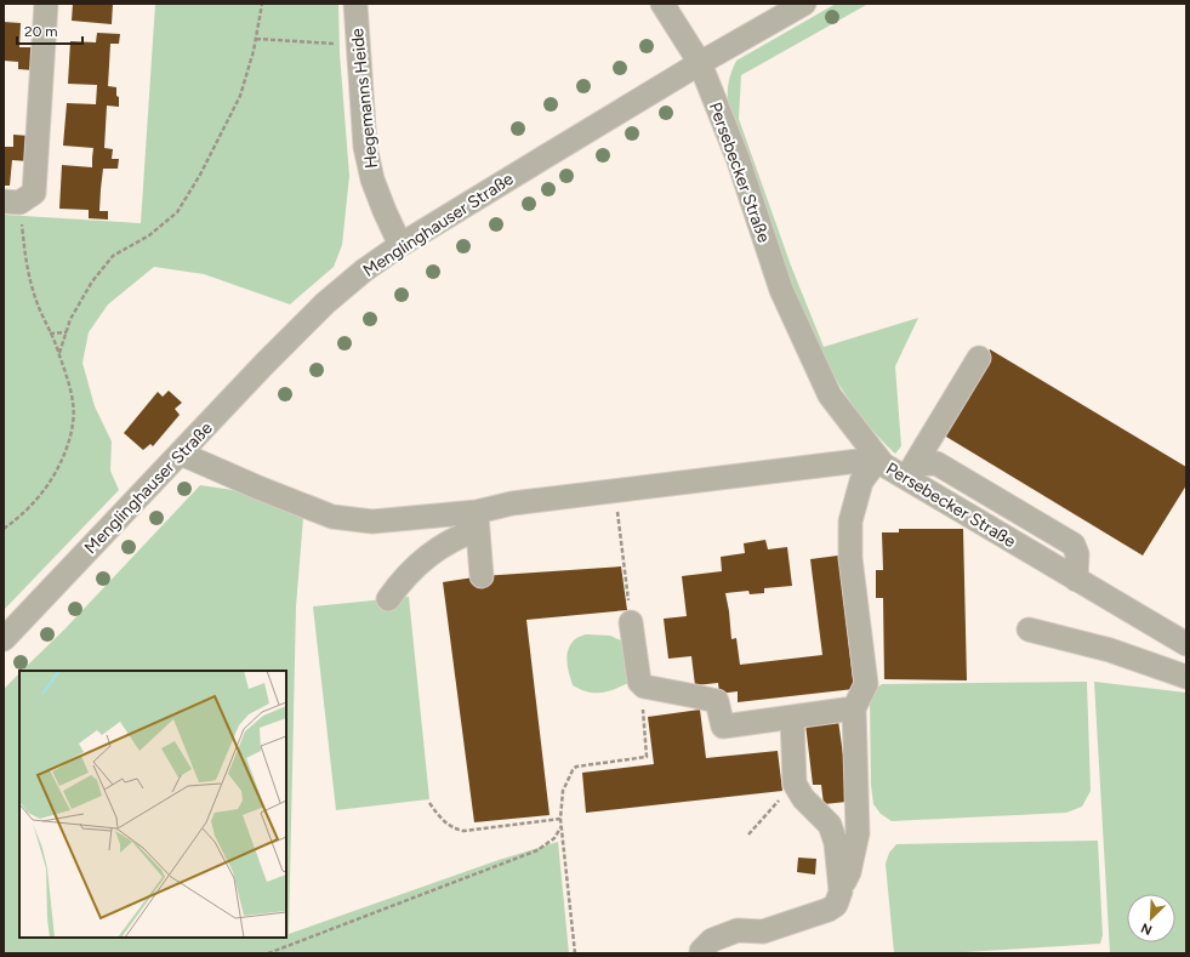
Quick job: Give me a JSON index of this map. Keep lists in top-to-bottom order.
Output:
{
  "streets": {
    "street": ["Hegemanns Heide", "Persebecker Straße", "Menglinghauser Straße"]
  },
  "crossings": [
    ["Hegemanns Heide", "Menglinghauser Straße"],
    ["Persebecker Straße", "Menglinghauser Straße"]
  ],
  "scale_bar": "20 m",
  "north": "bottom left"
}
